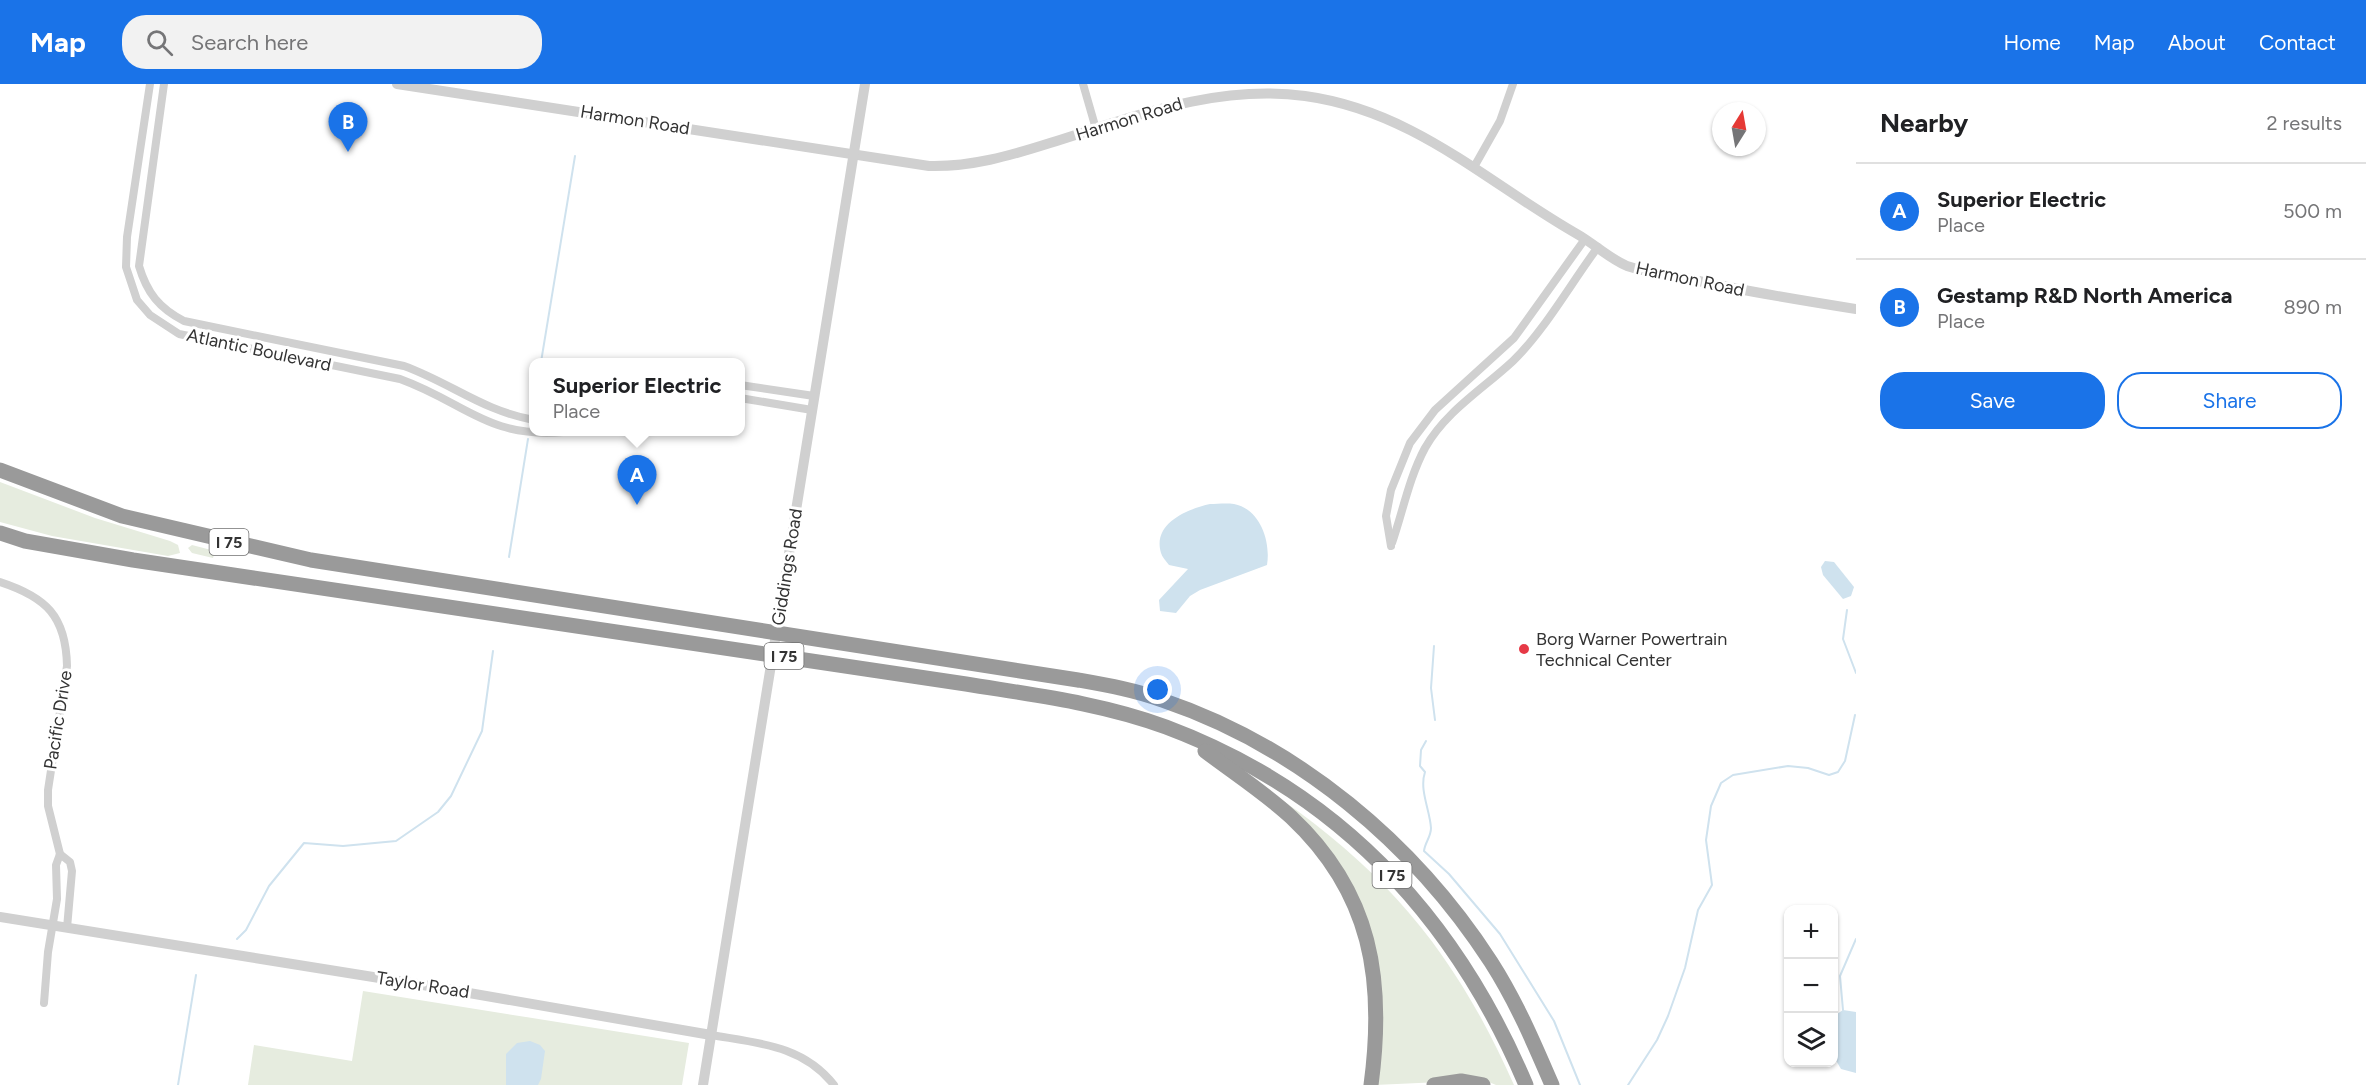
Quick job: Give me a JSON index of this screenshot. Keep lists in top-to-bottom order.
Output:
{
  "streets": {
    "highway": ["I 75"],
    "street": [
      "Harmon Road",
      "Atlantic Boulevard",
      "Giddings Road",
      "Pacific Drive",
      "Taylor Road"
    ]
  },
  "crossings": [
    ["Harmon Road", "Giddings Road"],
    ["Giddings Road", "Taylor Road"],
    ["Pacific Drive", "Taylor Road"]
  ],
  "places": ["Borg Warner Powertrain Technical Center"],
  "north": "top",
  "page": {
    "header": "Map",
    "search": "Search here",
    "nav": [
      "Home",
      "Map",
      "About",
      "Contact"
    ],
    "heading": ["Nearby", "2 results"],
    "pins": ["B", "A"],
    "list": [
      {
        "mark": "A",
        "name": "Superior Electric",
        "note": "Place",
        "value": "500 m"
      },
      {
        "mark": "B",
        "name": "Gestamp R&D North America",
        "note": "Place",
        "value": "890 m"
      }
    ],
    "buttons": ["Save", "Share"],
    "popup": ["Superior Electric", "Place"],
    "map_buttons": ["+", "−"]
  }
}
